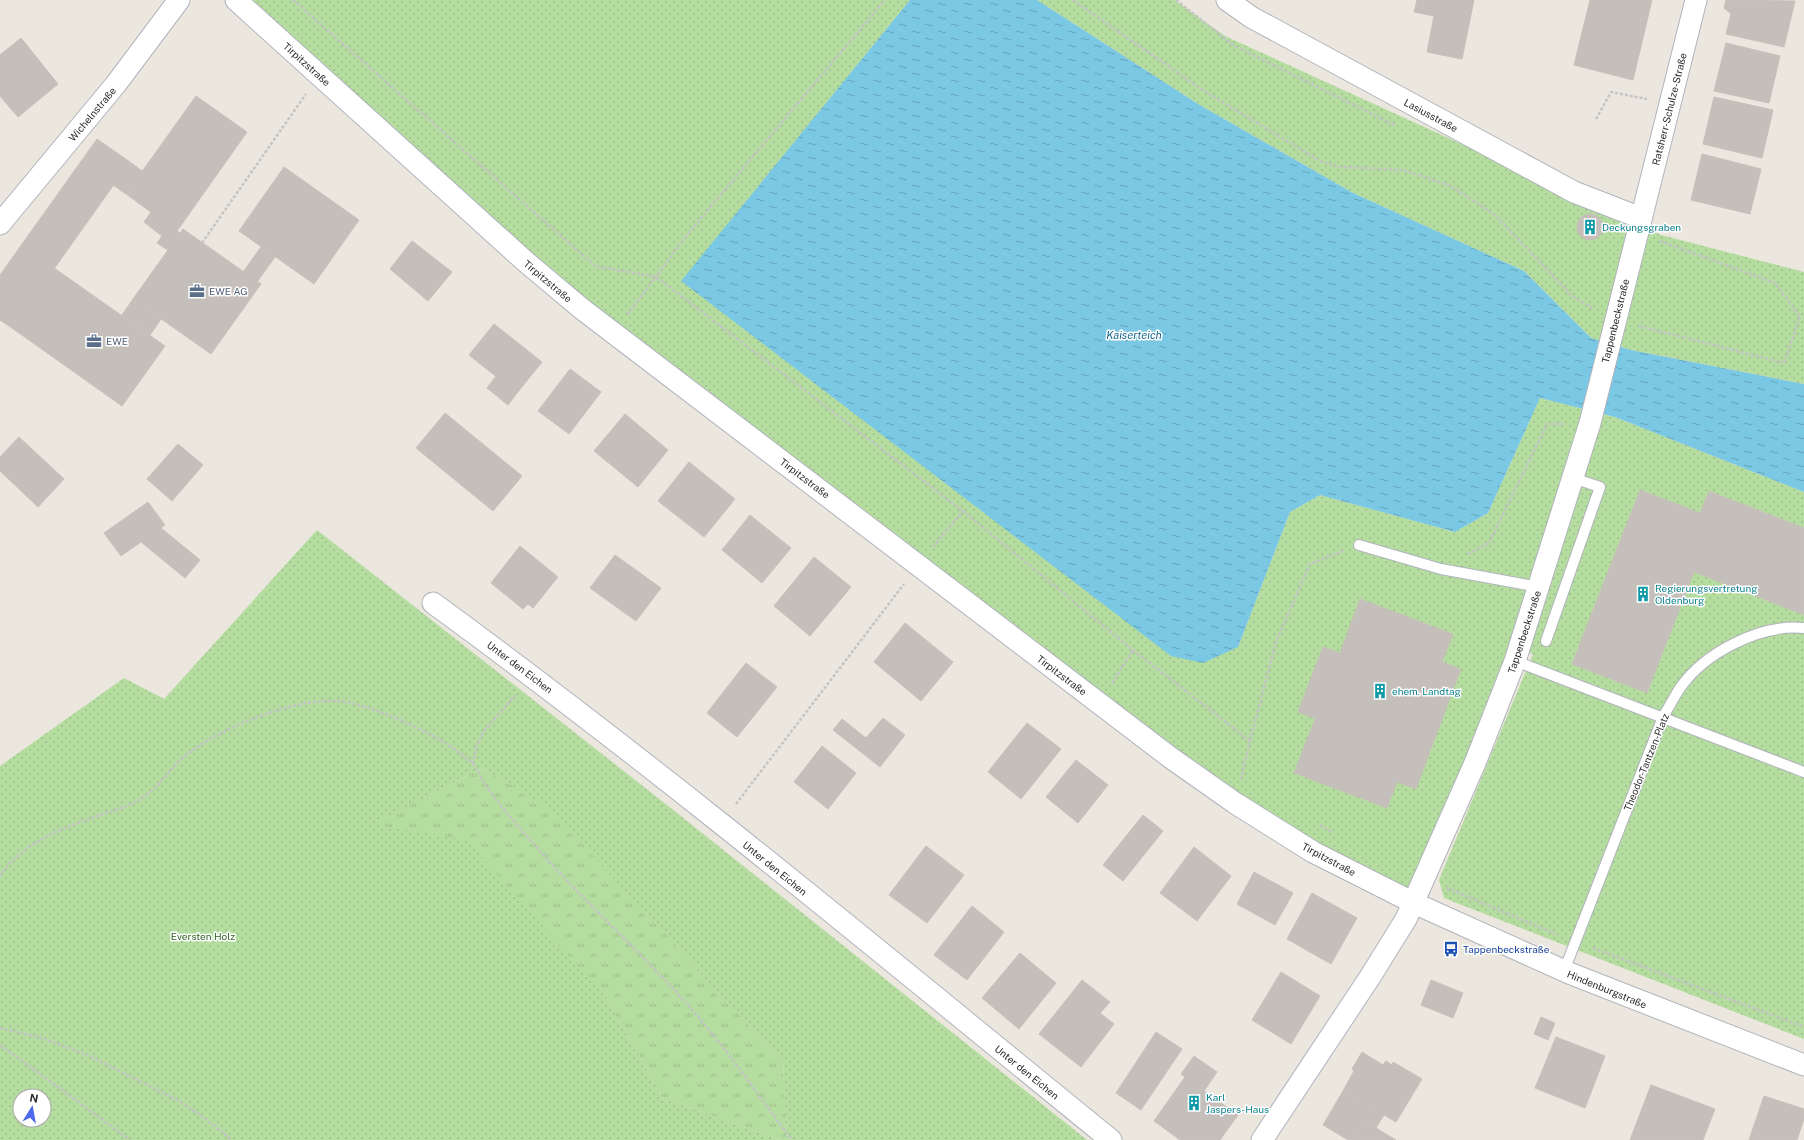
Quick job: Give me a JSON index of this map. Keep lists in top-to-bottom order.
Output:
{
  "streets": {
    "street": [
      "Tirpitzstraße",
      "Ratsherr-Schulze-Straße",
      "Wichelnstraße",
      "Lasiusstraße",
      "Tappenbeckstraße",
      "Unter den Eichen",
      "Hindenburgstraße"
    ],
    "lane": ["Theodor-Tantzen-Platz"]
  },
  "crossings": [
    ["Tirpitzstraße", "Tappenbeckstraße"],
    ["Tirpitzstraße", "Hindenburgstraße"],
    ["Ratsherr-Schulze-Straße", "Lasiusstraße"],
    ["Ratsherr-Schulze-Straße", "Tappenbeckstraße"],
    ["Lasiusstraße", "Tappenbeckstraße"],
    ["Tappenbeckstraße", "Hindenburgstraße"],
    ["Theodor-Tantzen-Platz", "Hindenburgstraße"]
  ],
  "water": ["Kaiserteich"],
  "parks": ["Eversten Holz"],
  "places": {
    "building": [
      "Deckungsgraben",
      "Regierungsvertretung Oldenburg",
      "ehem. Landtag",
      "Karl Jaspers-Haus"
    ],
    "office": ["EWE AG", "EWE"],
    "bus stop": ["Tappenbeckstraße"]
  },
  "north": "top"
}
